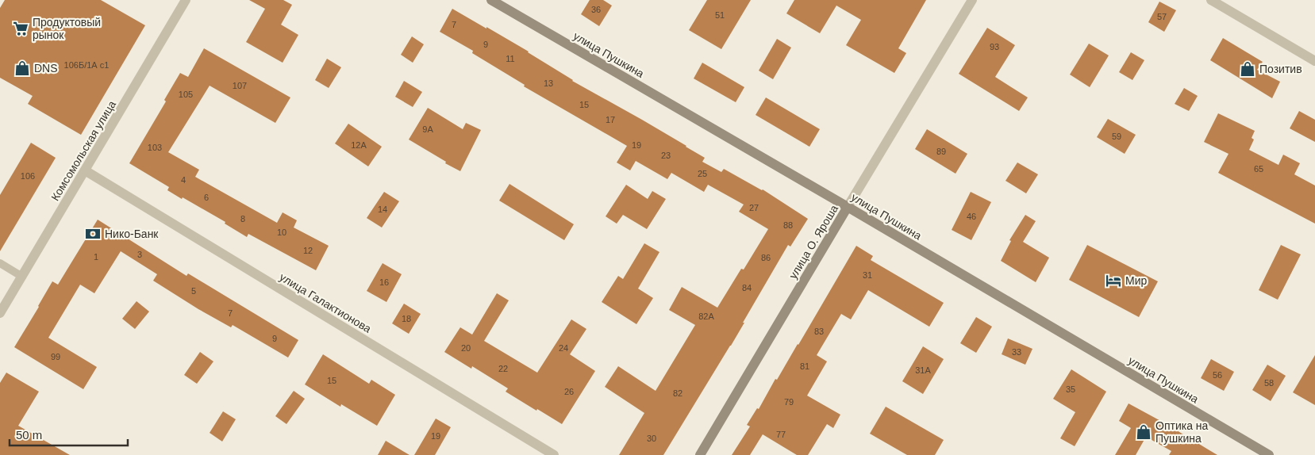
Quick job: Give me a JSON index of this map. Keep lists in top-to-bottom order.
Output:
{
  "streets": {
    "main road": ["улица Пушкина", "улица О. Яроша"],
    "street": ["Комсомольская улица", "улица Галактионова"]
  },
  "crossings": [
    ["улица Пушкина", "улица О. Яроша"],
    ["Комсомольская улица", "улица Галактионова"]
  ],
  "places": {
    "supermarket": ["Продуктовый рынок"],
    "shop": ["DNS", "Позитив", "Оптика на Пушкина"],
    "bank": ["Нико-Банк"],
    "hotel": ["Мир"]
  },
  "house_numbers": [
    "36",
    "51",
    "57",
    "7",
    "9",
    "93",
    "11",
    "106Б/1А с1",
    "13",
    "107",
    "105",
    "15",
    "17",
    "9А",
    "59",
    "12А",
    "19",
    "103",
    "89",
    "23",
    "65",
    "25",
    "106",
    "4",
    "6",
    "27",
    "14",
    "46",
    "8",
    "88",
    "10",
    "12",
    "3",
    "1",
    "86",
    "31",
    "16",
    "84",
    "5",
    "7",
    "82А",
    "18",
    "83",
    "9",
    "20",
    "24",
    "33",
    "99",
    "81",
    "22",
    "31А",
    "56",
    "15",
    "58",
    "35",
    "26",
    "82",
    "79",
    "77",
    "19",
    "30"
  ],
  "scale_bar": "50 m"
}
